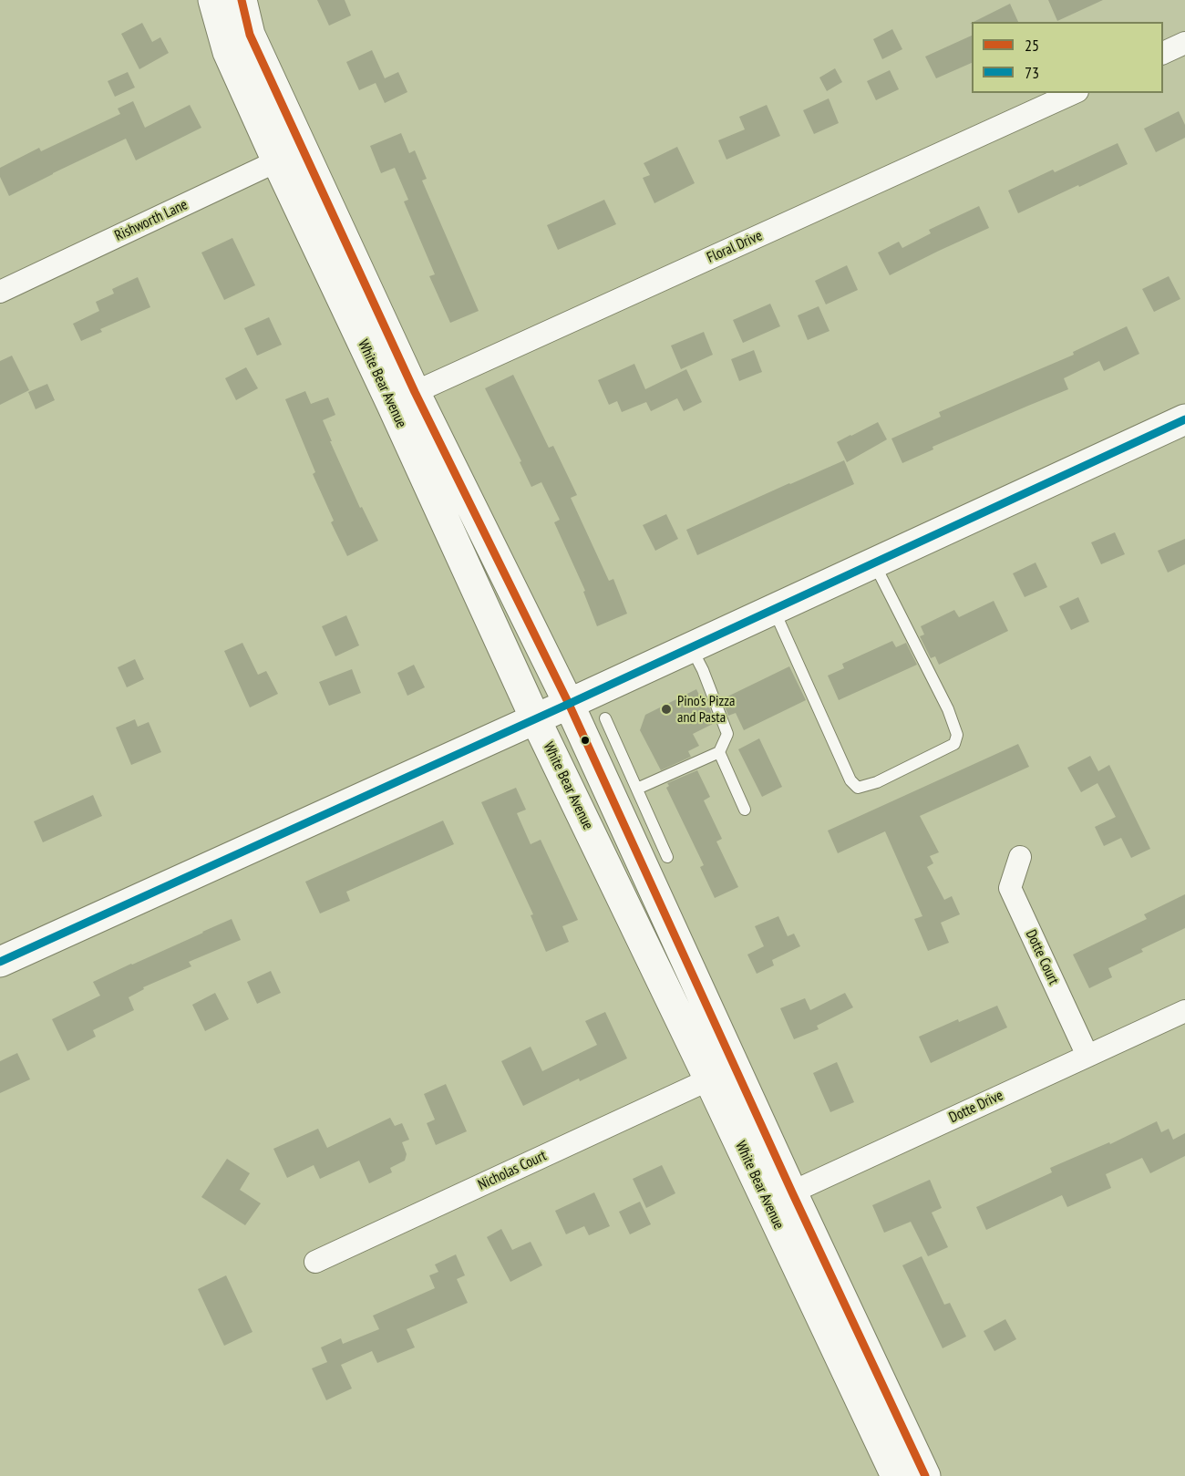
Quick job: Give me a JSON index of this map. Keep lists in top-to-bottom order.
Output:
{
  "streets": {
    "main road": ["White Bear Avenue"],
    "street": [
      "Rishworth Lane",
      "Floral Drive",
      "Dotte Court",
      "Dotte Drive",
      "Nicholas Court"
    ]
  },
  "crossings": [
    ["Rishworth Lane", "White Bear Avenue"],
    ["Floral Drive", "White Bear Avenue"],
    ["White Bear Avenue", "Dotte Drive"],
    ["White Bear Avenue", "Nicholas Court"],
    ["Dotte Court", "Dotte Drive"]
  ],
  "places": ["Pino's Pizza and Pasta"],
  "lines": ["transit line 25", "transit line 73"],
  "legend": ["25", "73"]
}
